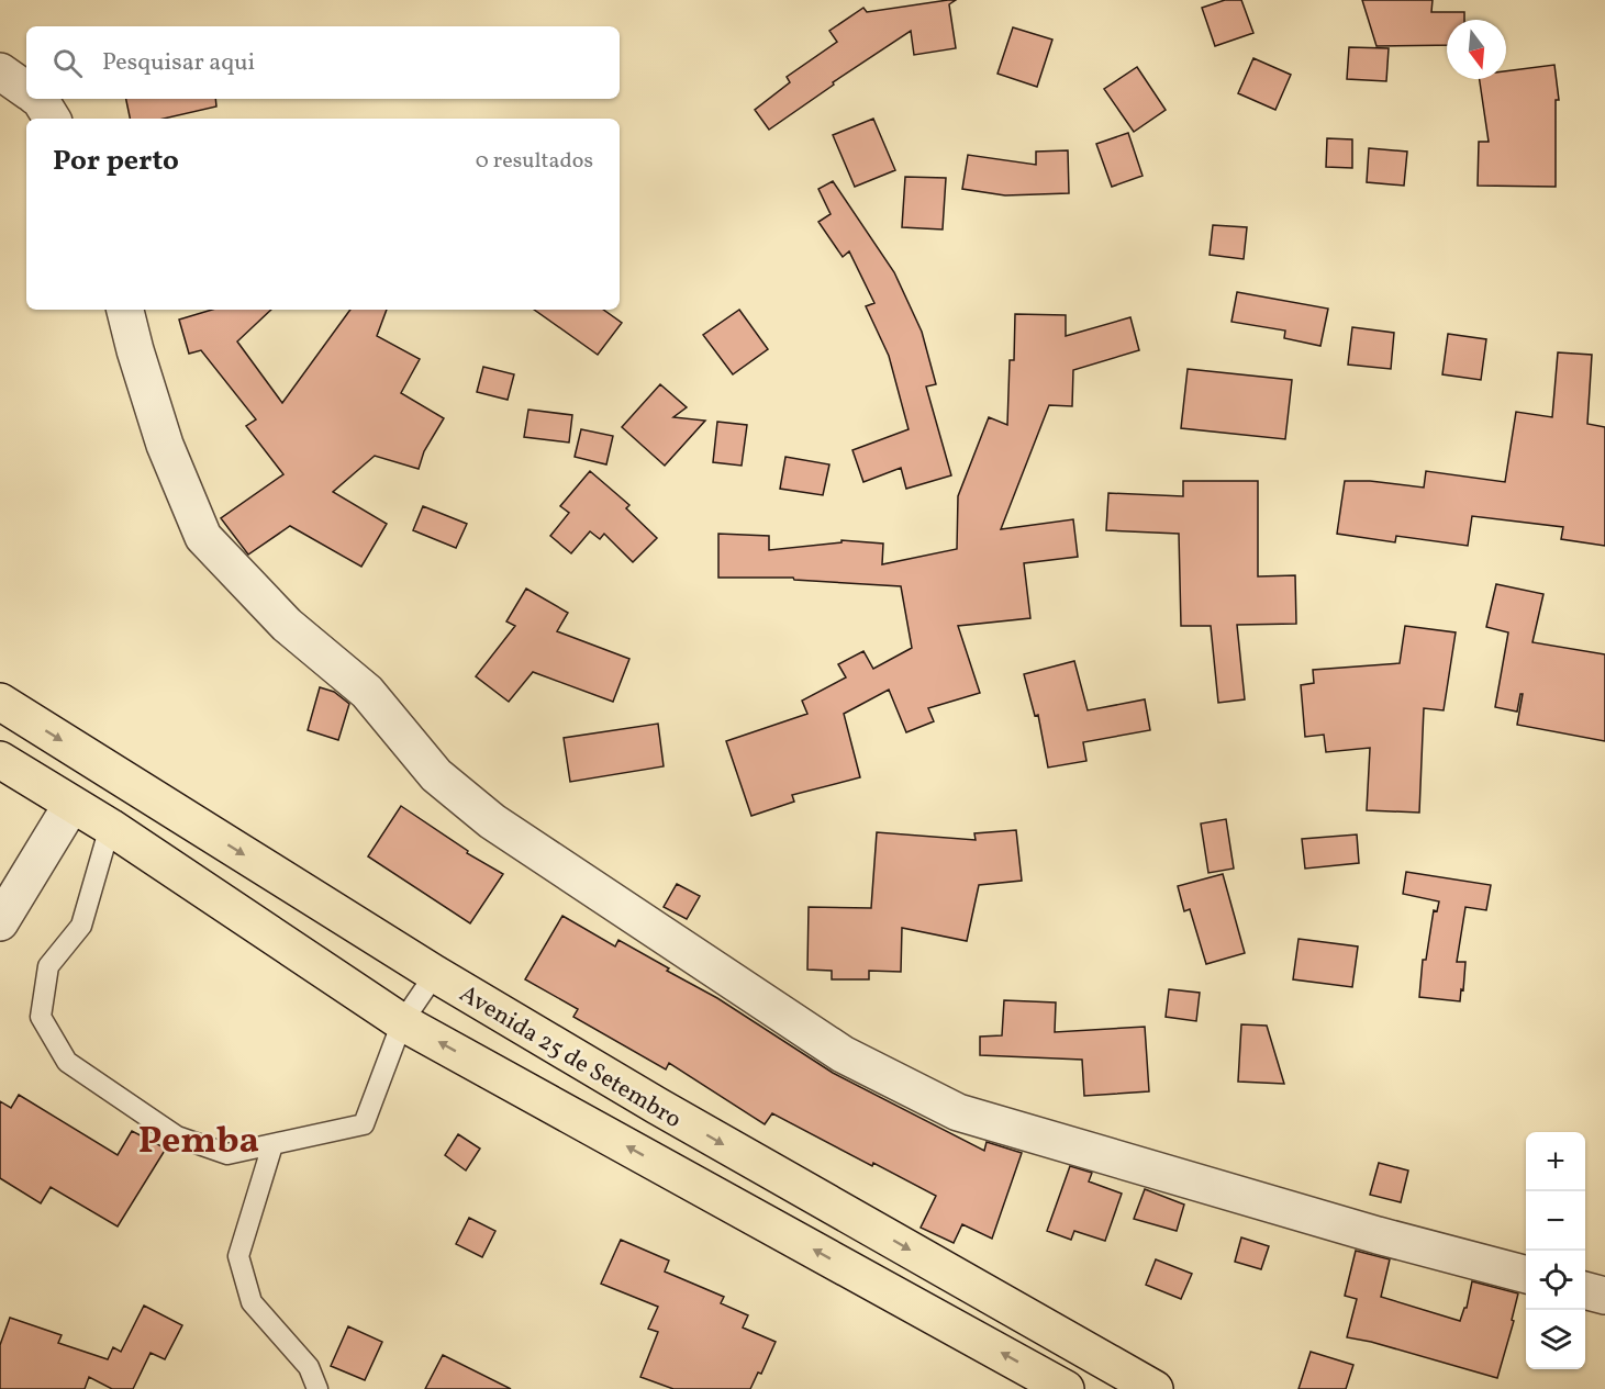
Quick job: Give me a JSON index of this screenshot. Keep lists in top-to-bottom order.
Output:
{
  "streets": {
    "highway": ["Avenida 25 de Setembro"]
  },
  "districts": ["Pemba"],
  "north": "bottom",
  "page": {
    "search": "Pesquisar aqui",
    "heading": ["Por perto", "0 resultados"],
    "map_buttons": ["+", "−"]
  }
}
